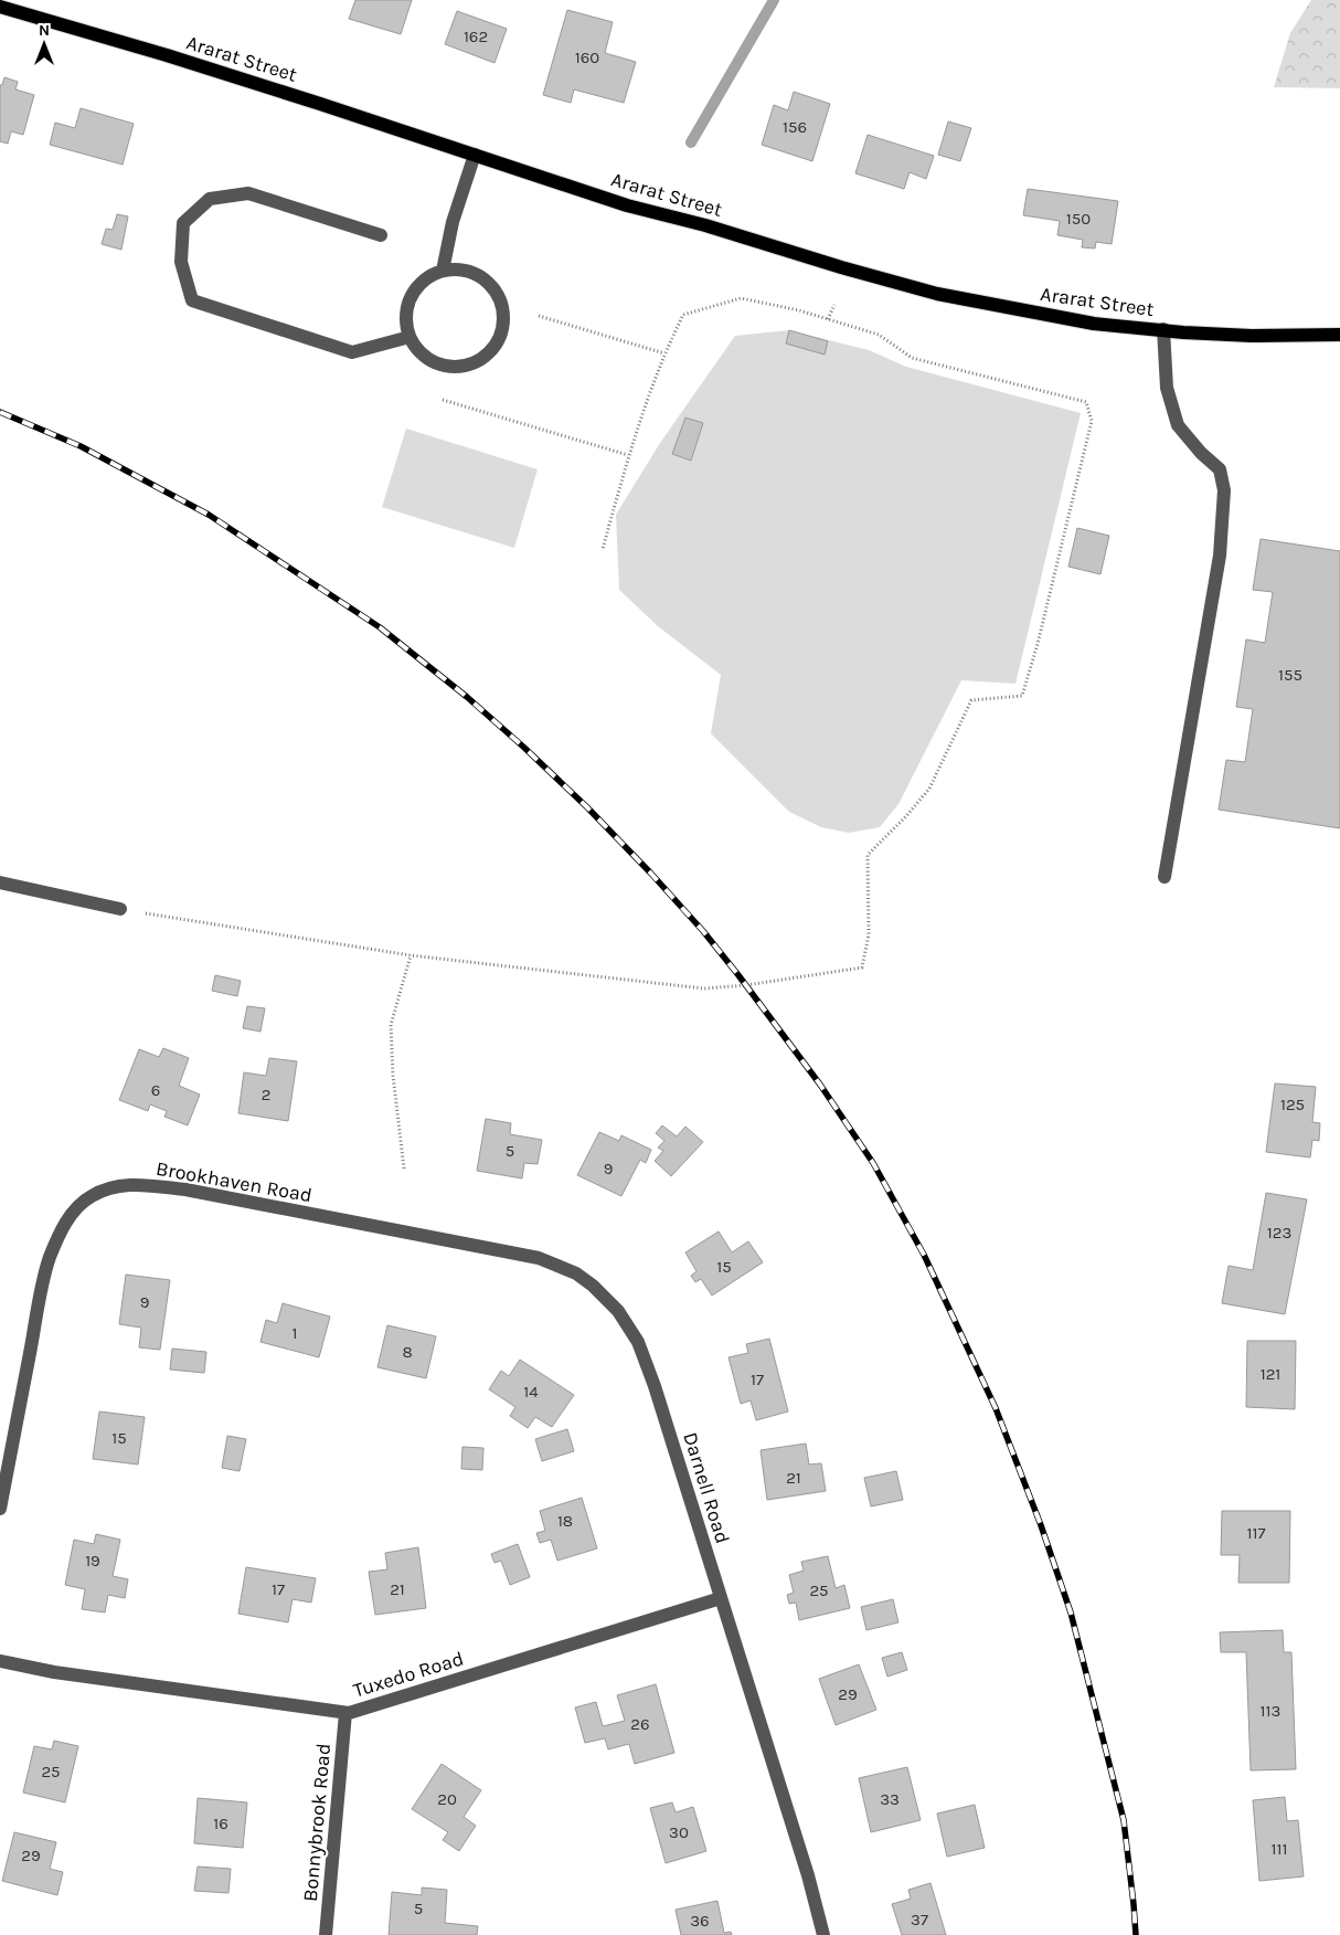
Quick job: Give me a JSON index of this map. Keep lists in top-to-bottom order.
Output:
{
  "streets": {
    "main road": ["Ararat Street"],
    "street": [
      "Brookhaven Road",
      "Darnell Road",
      "Tuxedo Road",
      "Bonnybrook Road"
    ]
  },
  "crossings": [
    ["Brookhaven Road", "Darnell Road"],
    ["Darnell Road", "Tuxedo Road"],
    ["Tuxedo Road", "Bonnybrook Road"]
  ],
  "house_numbers": [
    "162",
    "160",
    "156",
    "150",
    "155",
    "6",
    "2",
    "125",
    "5",
    "9",
    "123",
    "15",
    "9",
    "1",
    "8",
    "121",
    "17",
    "14",
    "15",
    "21",
    "18",
    "117",
    "19",
    "17",
    "21",
    "25",
    "29",
    "113",
    "26",
    "25",
    "20",
    "33",
    "16",
    "30",
    "111",
    "29",
    "5",
    "37",
    "36"
  ],
  "north": "top"
}
